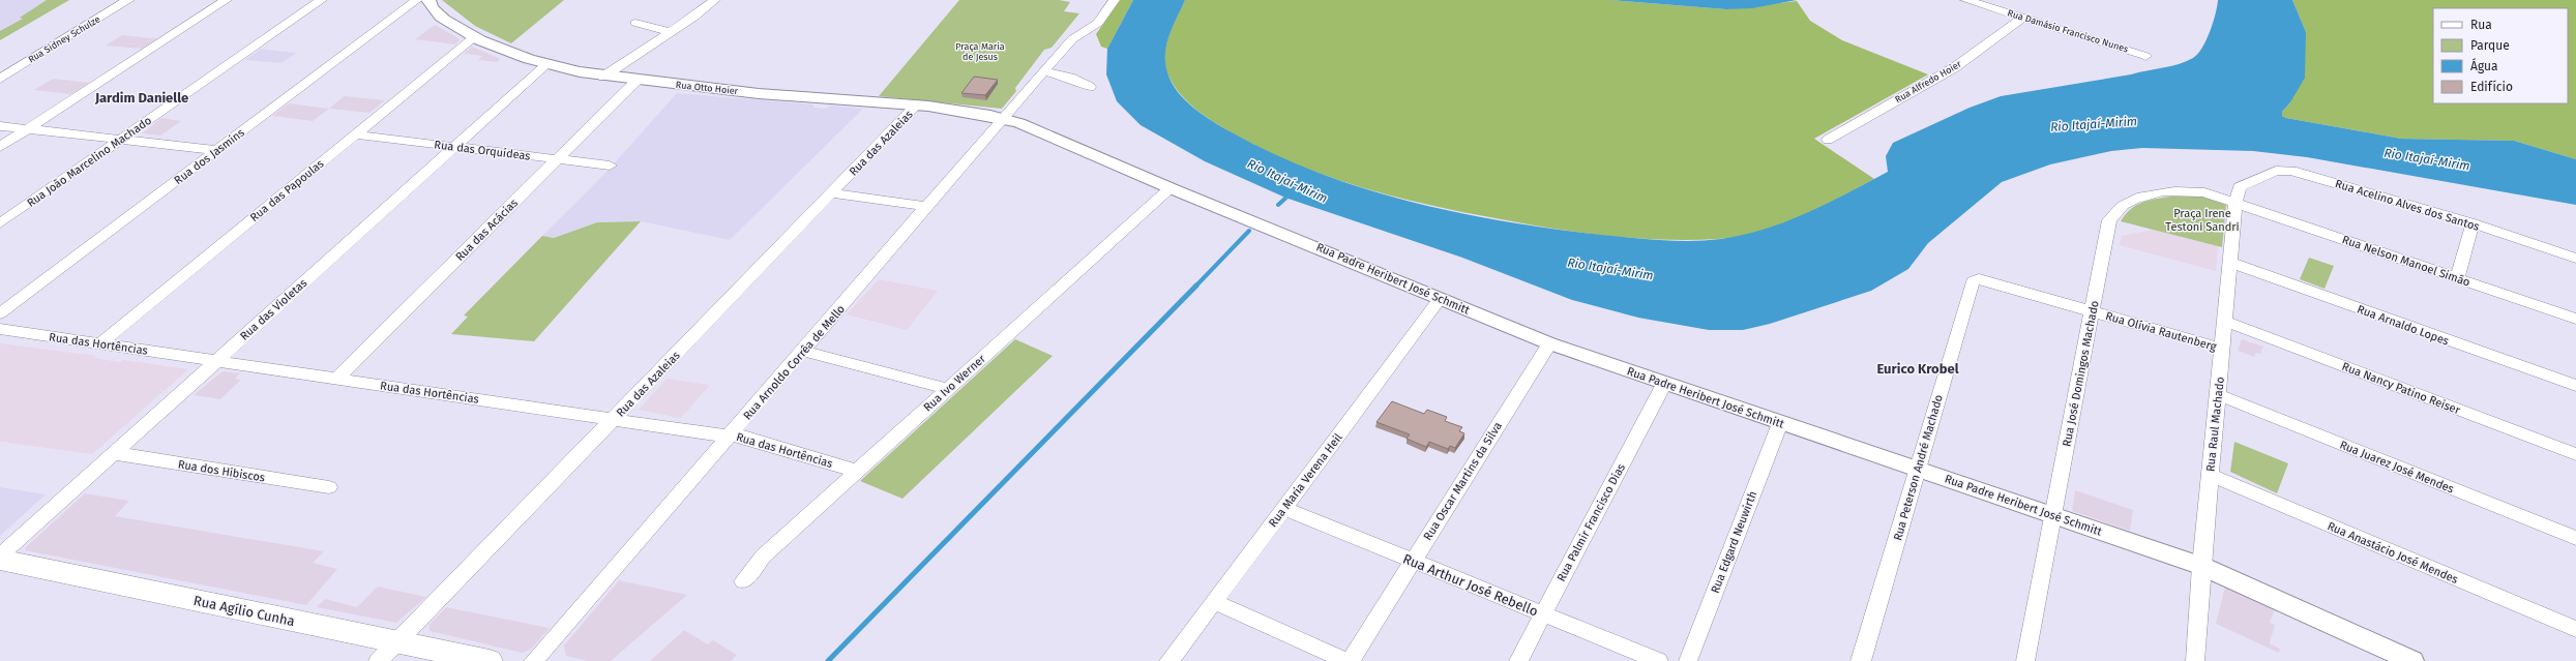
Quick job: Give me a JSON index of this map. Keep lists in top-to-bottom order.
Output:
{
  "streets": {
    "main road": ["Rua Agílio Cunha"],
    "street": [
      "Rua Damásio Francisco Nunes",
      "Rua Sidney Schulze",
      "Rua Alfredo Hoier",
      "Rua Otto Hoier",
      "Rua das Azaleias",
      "Rua das Orquídeas",
      "Rua dos Jasmins",
      "Rua João Marcelino Machado",
      "Rua das Papoulas",
      "Rua Acelino Alves dos Santos",
      "Rua das Acácias",
      "Rua Nelson Manoel Simão",
      "Rua Padre Heribert José Schmitt",
      "Rua das Violetas",
      "Rua Arnaldo Lopes",
      "Rua Olívia Rautenberg",
      "Rua das Hortências",
      "Rua Arnoldo Corrêa de Mello",
      "Rua José Domingos Machado",
      "Rua Ivo Werner",
      "Rua Nancy Patino Reiser",
      "Rua Raul Machado",
      "Rua Juarez José Mendes",
      "Rua Peterson André Machado",
      "Rua dos Hibiscos",
      "Rua Maria Verena Heil",
      "Rua Oscar Martins da Silva",
      "Rua Palmir Francisco Dias",
      "Rua Edgard Neuwirth",
      "Rua Anastácio José Mendes",
      "Rua Arthur José Rebello"
    ]
  },
  "crossings": [
    ["Rua Damásio Francisco Nunes", "Rua Alfredo Hoier"],
    ["Rua Otto Hoier", "Rua das Azaleias"],
    ["Rua Otto Hoier", "Rua das Papoulas"],
    ["Rua Otto Hoier", "Rua das Acácias"],
    ["Rua Otto Hoier", "Rua Padre Heribert José Schmitt"],
    ["Rua Otto Hoier", "Rua das Violetas"],
    ["Rua Otto Hoier", "Rua Arnoldo Corrêa de Mello"],
    ["Rua das Azaleias", "Rua das Hortências"],
    ["Rua das Azaleias", "Rua Agílio Cunha"],
    ["Rua das Orquídeas", "Rua das Papoulas"],
    ["Rua das Orquídeas", "Rua das Acácias"],
    ["Rua das Orquídeas", "Rua das Violetas"],
    ["Rua das Papoulas", "Rua das Hortências"],
    ["Rua Acelino Alves dos Santos", "Rua Nelson Manoel Simão"],
    ["Rua Acelino Alves dos Santos", "Rua José Domingos Machado"],
    ["Rua Acelino Alves dos Santos", "Rua Raul Machado"],
    ["Rua das Acácias", "Rua das Hortências"],
    ["Rua Nelson Manoel Simão", "Rua José Domingos Machado"],
    ["Rua Nelson Manoel Simão", "Rua Raul Machado"],
    ["Rua Padre Heribert José Schmitt", "Rua Arnoldo Corrêa de Mello"],
    ["Rua Padre Heribert José Schmitt", "Rua José Domingos Machado"],
    ["Rua Padre Heribert José Schmitt", "Rua Ivo Werner"],
    ["Rua Padre Heribert José Schmitt", "Rua Raul Machado"],
    ["Rua Padre Heribert José Schmitt", "Rua Peterson André Machado"],
    ["Rua Padre Heribert José Schmitt", "Rua Maria Verena Heil"],
    ["Rua Padre Heribert José Schmitt", "Rua Oscar Martins da Silva"],
    ["Rua Padre Heribert José Schmitt", "Rua Palmir Francisco Dias"],
    ["Rua Padre Heribert José Schmitt", "Rua Edgard Neuwirth"],
    ["Rua das Violetas", "Rua das Hortências"],
    ["Rua das Violetas", "Rua dos Hibiscos"],
    ["Rua Arnaldo Lopes", "Rua Raul Machado"],
    ["Rua Olívia Rautenberg", "Rua José Domingos Machado"],
    ["Rua Olívia Rautenberg", "Rua Raul Machado"],
    ["Rua Olívia Rautenberg", "Rua Peterson André Machado"],
    ["Rua das Hortências", "Rua Arnoldo Corrêa de Mello"],
    ["Rua das Hortências", "Rua Ivo Werner"],
    ["Rua José Domingos Machado", "Rua Raul Machado"],
    ["Rua Nancy Patino Reiser", "Rua Raul Machado"],
    ["Rua Raul Machado", "Rua Juarez José Mendes"],
    ["Rua Raul Machado", "Rua Anastácio José Mendes"],
    ["Rua Maria Verena Heil", "Rua Arthur José Rebello"],
    ["Rua Oscar Martins da Silva", "Rua Arthur José Rebello"],
    ["Rua Palmir Francisco Dias", "Rua Arthur José Rebello"]
  ],
  "districts": ["Jardim Danielle", "Eurico Krobel"],
  "water": ["Rio Itajaí-Mirim"],
  "parks": ["Praça Maria de Jesus", "Praça Irene Testoni Sandri"],
  "legend": [
    "Rua",
    "Parque",
    "Água",
    "Edifício"
  ]
}
